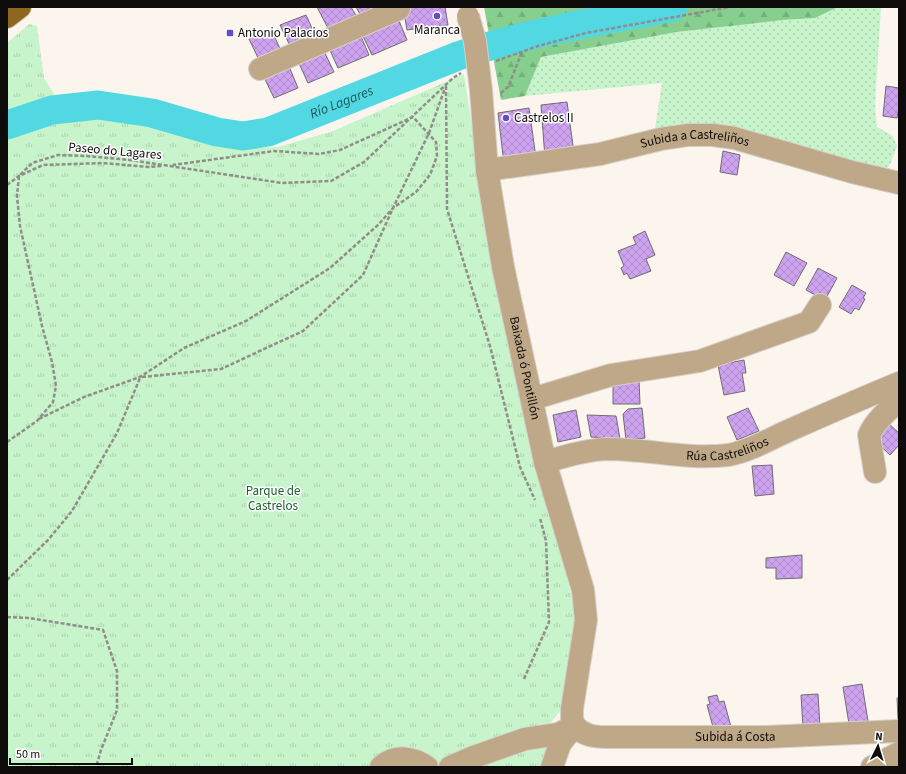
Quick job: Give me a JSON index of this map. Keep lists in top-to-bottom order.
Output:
{
  "streets": {
    "street": [
      "Subida a Castreliños",
      "Baixada ó Pontillón",
      "Rúa Castreliños",
      "Subida á Costa"
    ],
    "path": ["Paseo do Lagares"]
  },
  "crossings": [
    ["Subida a Castreliños", "Baixada ó Pontillón"],
    ["Baixada ó Pontillón", "Rúa Castreliños"],
    ["Baixada ó Pontillón", "Subida á Costa"]
  ],
  "water": ["Río Lagares"],
  "parks": ["Parque de Castrelos"],
  "places": {
    "other": ["Maranca", "Castrelos II"],
    "transit": ["Antonio Palacios"]
  },
  "scale_bar": "50 m",
  "north": "top"
}
